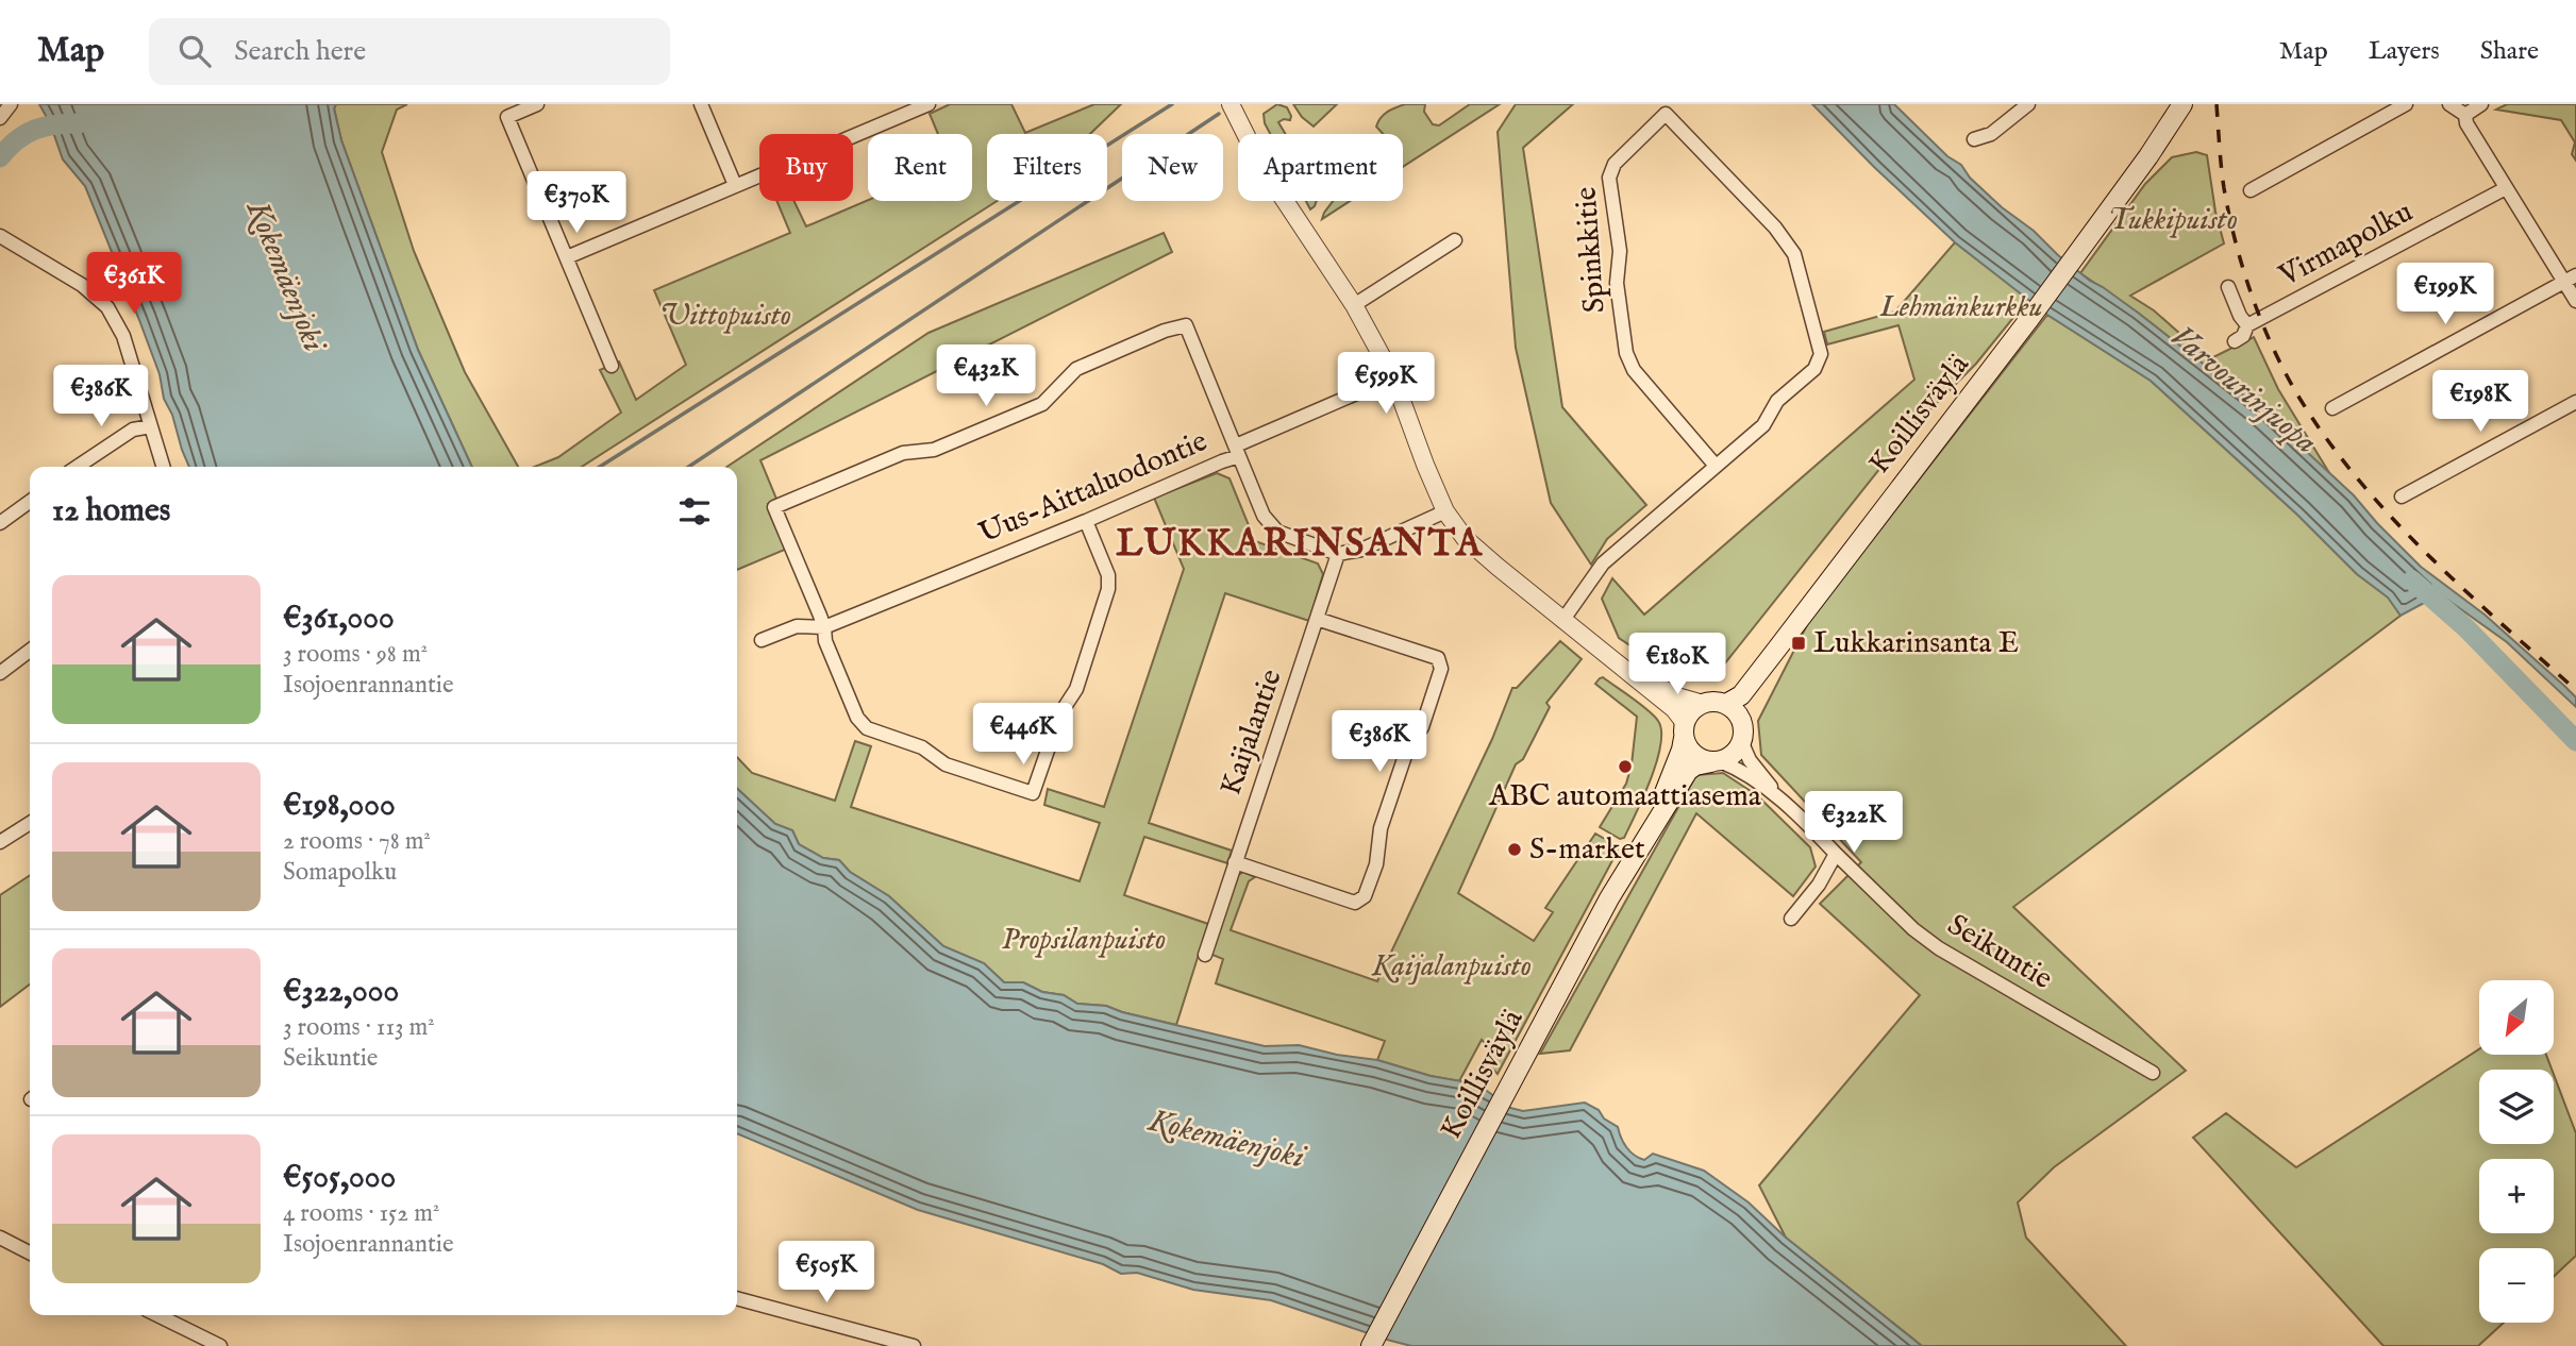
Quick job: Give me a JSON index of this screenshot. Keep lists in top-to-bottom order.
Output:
{
  "streets": {
    "main road": ["Koillisväylä"],
    "street": [
      "Virmapolku",
      "Spinkkitie",
      "Uus-Aittaluodontie",
      "Kaijalantie",
      "Seikuntie"
    ]
  },
  "crossings": [
    ["Koillisväylä", "Seikuntie"],
    ["Uus-Aittaluodontie", "Kaijalantie"]
  ],
  "districts": ["LUKKARINSANTA"],
  "water": ["Kokemäenjoki", "Varvourinjuopa"],
  "parks": [
    "Tukkipuisto",
    "Lehmänkurkku",
    "Uittopuisto",
    "Propsilanpuisto",
    "Kaijalanpuisto"
  ],
  "places": {
    "transit": ["Lukkarinsanta E"],
    "other": ["ABC automaattiasema", "S-market"]
  },
  "north": "bottom left",
  "page": {
    "header": "Map",
    "search": "Search here",
    "nav": ["Map", "Layers", "Share"],
    "chip": [
      "Buy",
      "Rent",
      "Filters",
      "New",
      "Apartment"
    ],
    "price": [
      "€370K",
      "€361K",
      "€199K",
      "€432K",
      "€599K",
      "€386K",
      "€198K",
      "€180K",
      "€446K",
      "€386K",
      "€322K",
      "€505K"
    ],
    "heading": "12 homes",
    "list": [
      {
        "name": "€361,000",
        "note": "3 rooms · 98 m² · Isojoenrannantie"
      },
      {
        "name": "€198,000",
        "note": "2 rooms · 78 m² · Somapolku"
      },
      {
        "name": "€322,000",
        "note": "3 rooms · 113 m² · Seikuntie"
      },
      {
        "name": "€505,000",
        "note": "4 rooms · 152 m² · Isojoenrannantie"
      }
    ],
    "map_buttons": ["+", "−"]
  }
}
